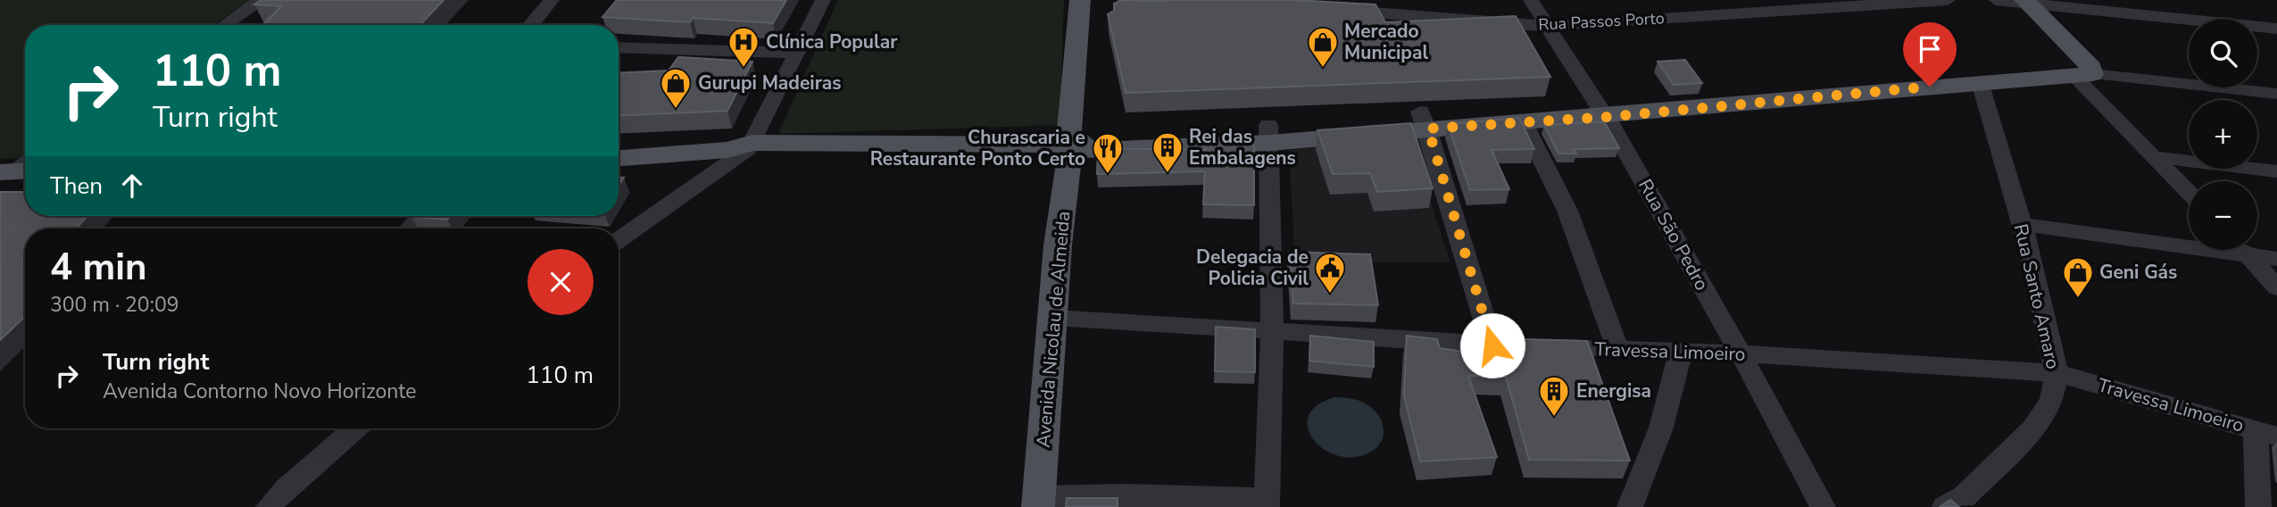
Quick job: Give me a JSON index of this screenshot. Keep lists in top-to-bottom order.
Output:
{
  "streets": {
    "main road": ["Avenida Nicolau de Almeida"],
    "street": [
      "Rua Passos Porto",
      "Rua São Pedro",
      "Rua Santo Amaro",
      "Travessa Limoeiro"
    ]
  },
  "crossings": [
    ["Rua Passos Porto", "Rua São Pedro"],
    ["Rua São Pedro", "Travessa Limoeiro"],
    ["Rua Santo Amaro", "Travessa Limoeiro"],
    ["Avenida Nicolau de Almeida", "Travessa Limoeiro"]
  ],
  "places": {
    "hospital": ["Clínica Popular"],
    "shop": ["Mercado Municipal", "Gurupi Madeiras", "Geni Gás"],
    "building": ["Rei das Embalagens", "Energisa"],
    "restaurant": ["Churascaria e Restaurante Ponto Certo"],
    "public building": ["Delegacia de Policia Civil"]
  },
  "page": {
    "map_buttons": ["+", "−"],
    "turn": ["110 m", "Turn right"],
    "then": "Then",
    "heading": ["4 min", "300 m · 20:09"],
    "list": [
      {
        "name": "Turn right",
        "note": "Avenida Contorno Novo Horizonte",
        "value": "110 m"
      }
    ]
  }
}
